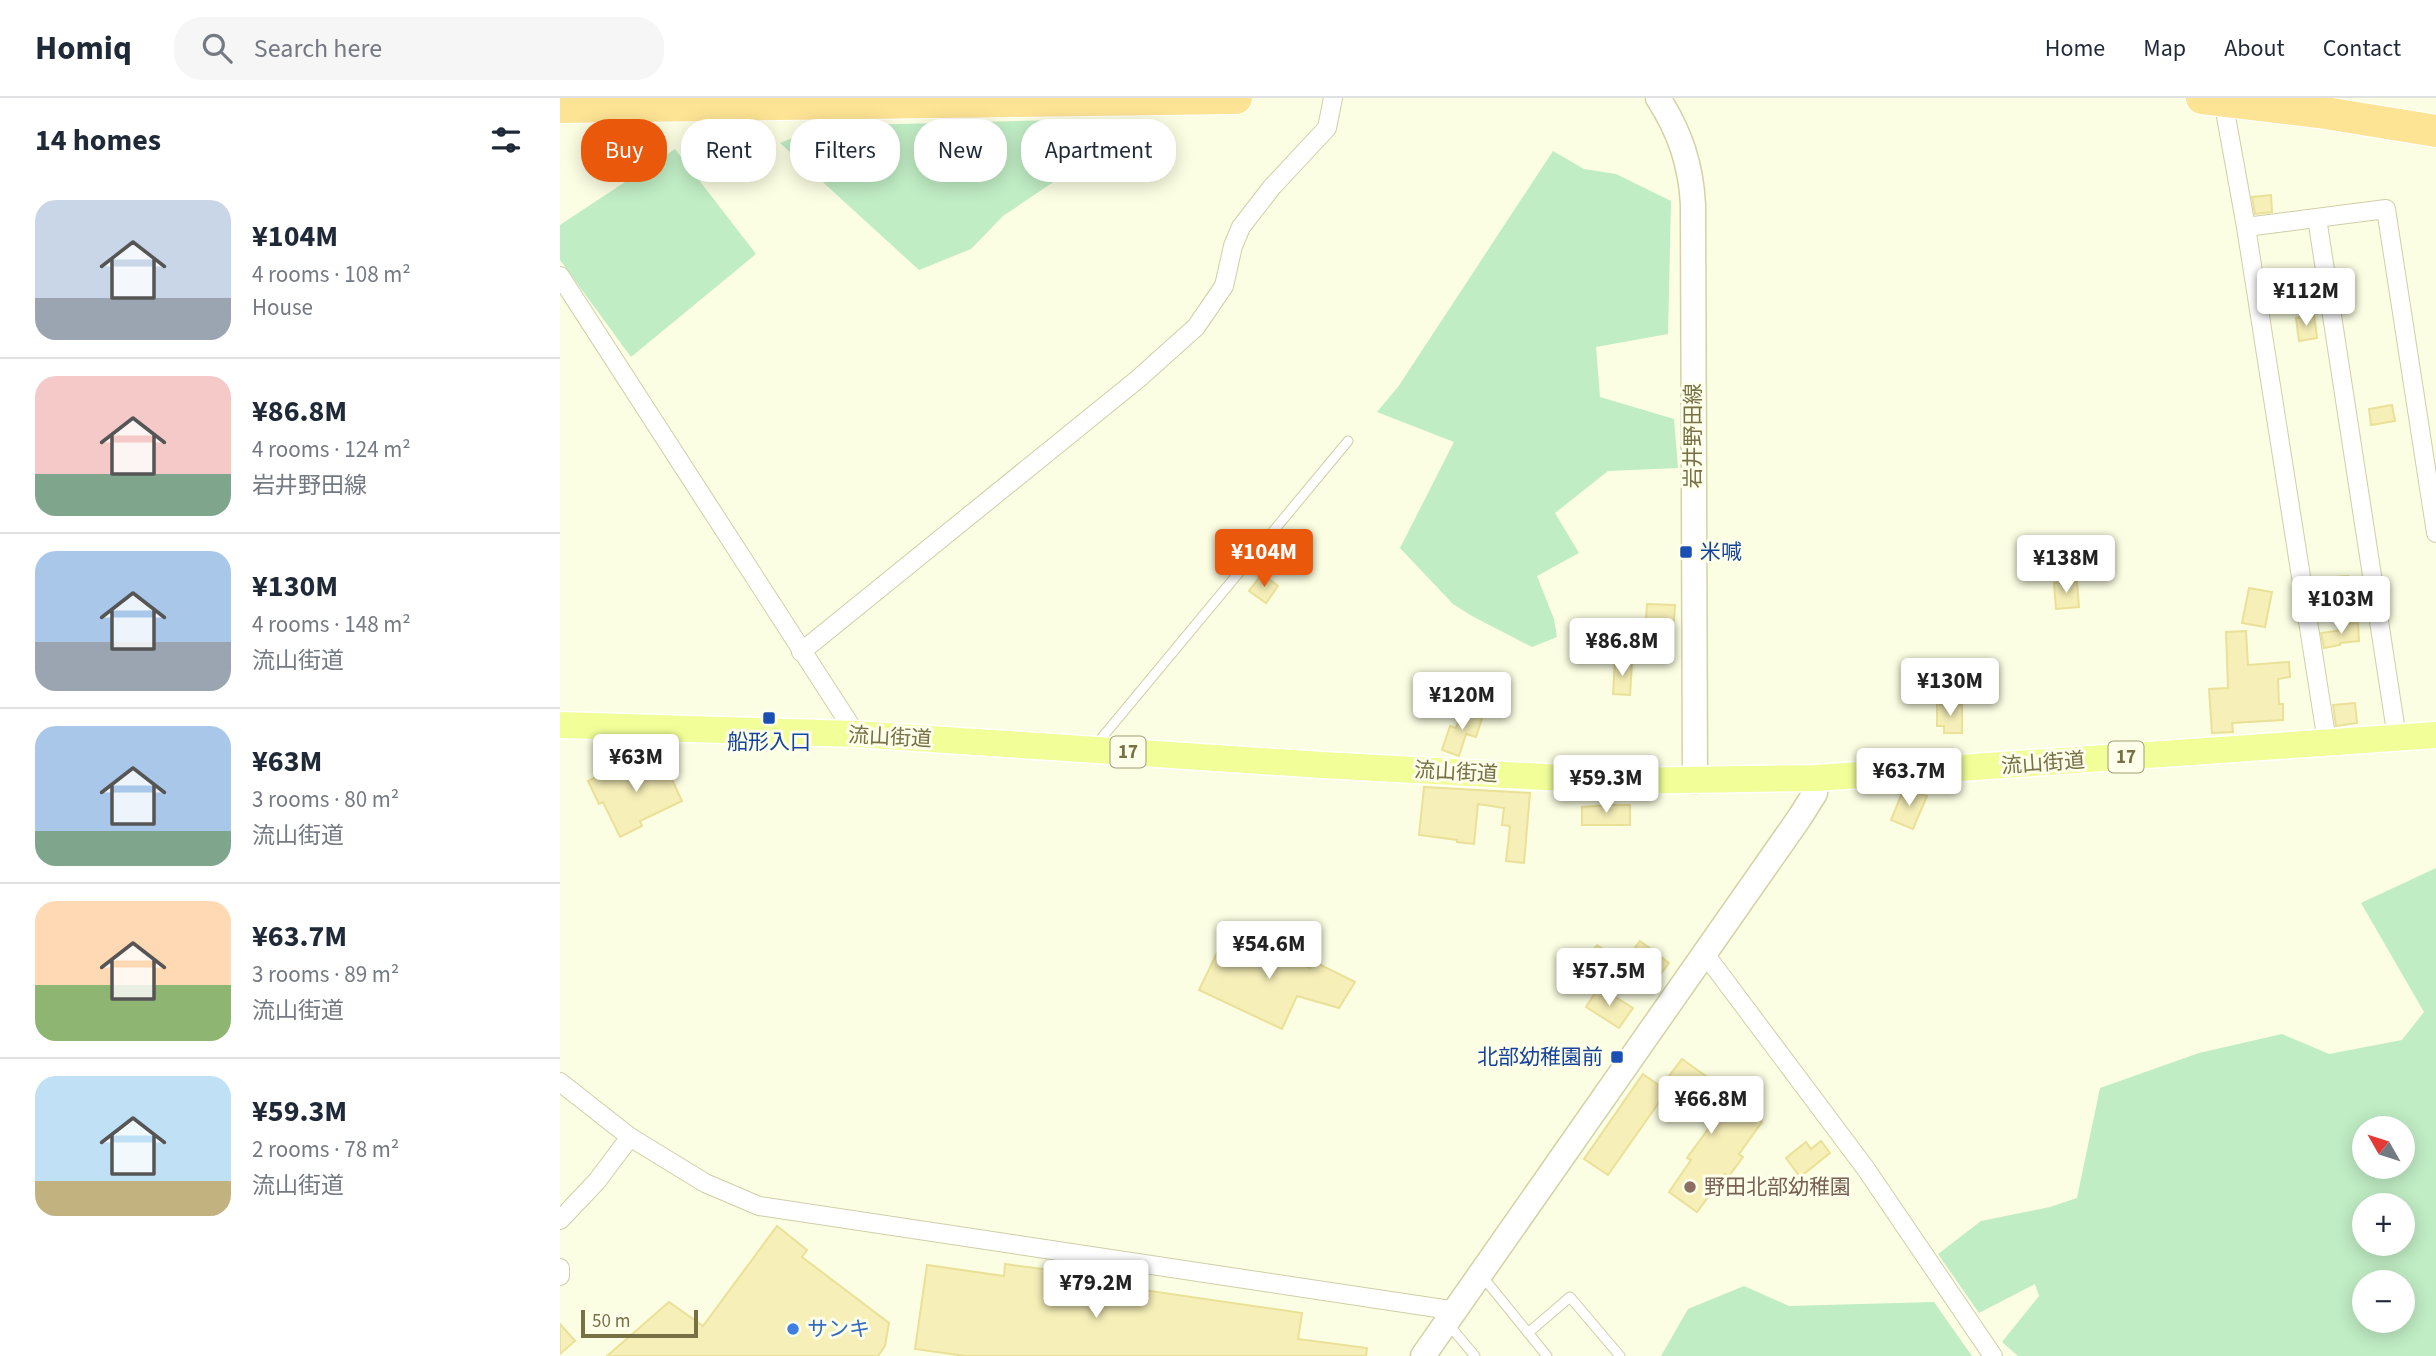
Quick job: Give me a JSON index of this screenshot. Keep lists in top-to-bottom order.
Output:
{
  "streets": {
    "main road": ["岩井野田線", "流山街道", "17"]
  },
  "crossings": [
    ["岩井野田線", "流山街道"]
  ],
  "places": {
    "transit": ["米喊", "船形入口", "北部幼稚園前"],
    "other": ["野田北部幼稚園", "サンキ"]
  },
  "scale_bar": "50 m",
  "north": "top left",
  "page": {
    "header": "Homiq",
    "search": "Search here",
    "nav": [
      "Home",
      "Map",
      "About",
      "Contact"
    ],
    "heading": "14 homes",
    "chip": [
      "Buy",
      "Rent",
      "Filters",
      "New",
      "Apartment"
    ],
    "list": [
      {
        "name": "¥104M",
        "note": "4 rooms · 108 m² · House"
      },
      {
        "name": "¥86.8M",
        "note": "4 rooms · 124 m² · 岩井野田線"
      },
      {
        "name": "¥130M",
        "note": "4 rooms · 148 m² · 流山街道"
      },
      {
        "name": "¥63M",
        "note": "3 rooms · 80 m² · 流山街道"
      },
      {
        "name": "¥63.7M",
        "note": "3 rooms · 89 m² · 流山街道"
      },
      {
        "name": "¥59.3M",
        "note": "2 rooms · 78 m² · 流山街道"
      }
    ],
    "price": [
      "¥112M",
      "¥104M",
      "¥138M",
      "¥103M",
      "¥86.8M",
      "¥130M",
      "¥120M",
      "¥63M",
      "¥63.7M",
      "¥59.3M",
      "¥54.6M",
      "¥57.5M",
      "¥66.8M",
      "¥79.2M"
    ],
    "map_buttons": ["+", "−"],
    "scale": "50 m"
  }
}
